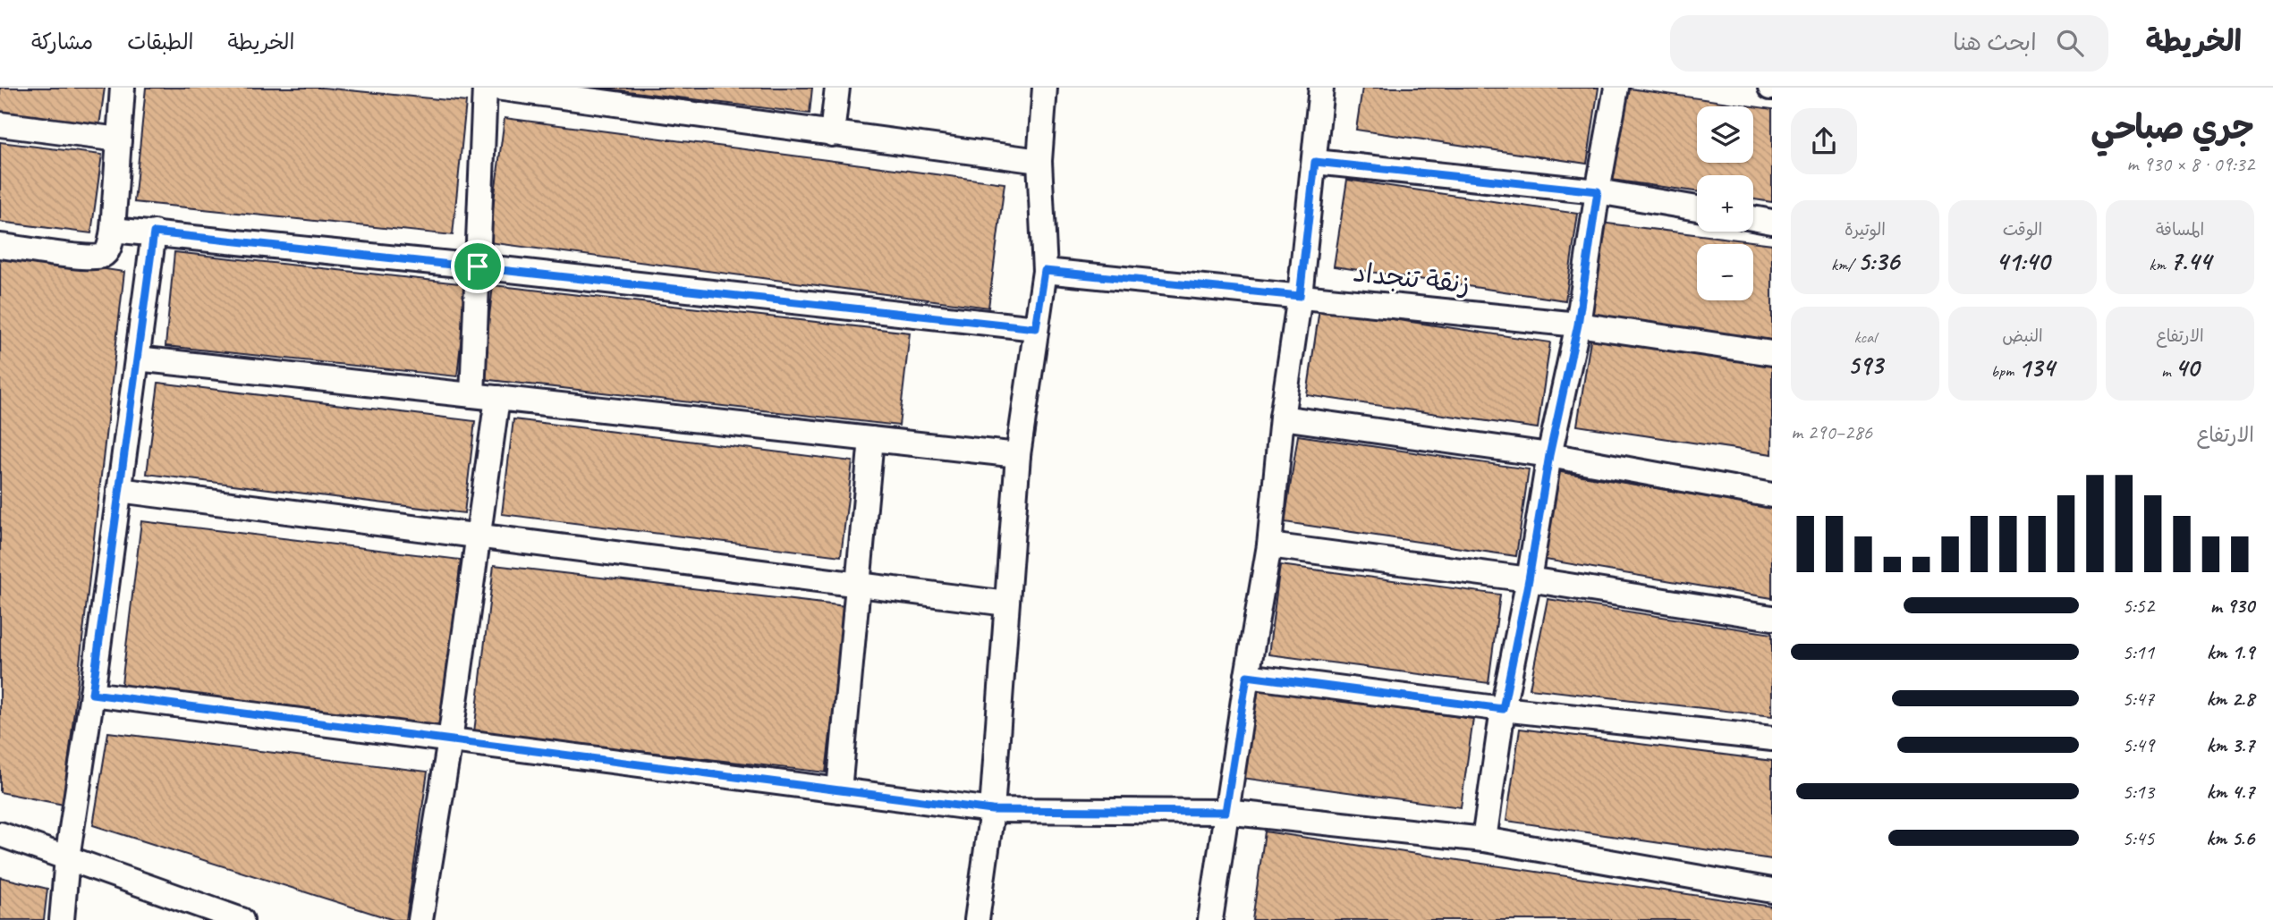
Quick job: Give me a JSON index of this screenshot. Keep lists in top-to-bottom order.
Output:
{
  "streets": {
    "street": ["زنقة تنجداد"]
  },
  "page": {
    "header": "الخريطة",
    "search": "ابحث هنا",
    "nav": ["الخريطة", "الطبقات", "مشاركة"],
    "heading": ["جري صباحي", "09:32 · 8 × 930 m"],
    "map_buttons": ["+", "−"],
    "stats": [
      ["المسافة", "7.44 km"],
      ["الوقت", "41:40"],
      ["الوتيرة", "5:36 /km"],
      ["الارتفاع", "40 m"],
      ["النبض", "134 bpm"],
      ["kcal", "593"]
    ],
    "chart": ["الارتفاع", "286–290 m"],
    "list": [
      {
        "name": "930 m",
        "note": "5:52"
      },
      {
        "name": "1.9 km",
        "note": "5:11"
      },
      {
        "name": "2.8 km",
        "note": "5:47"
      },
      {
        "name": "3.7 km",
        "note": "5:49"
      },
      {
        "name": "4.7 km",
        "note": "5:13"
      },
      {
        "name": "5.6 km",
        "note": "5:45"
      }
    ]
  }
}
